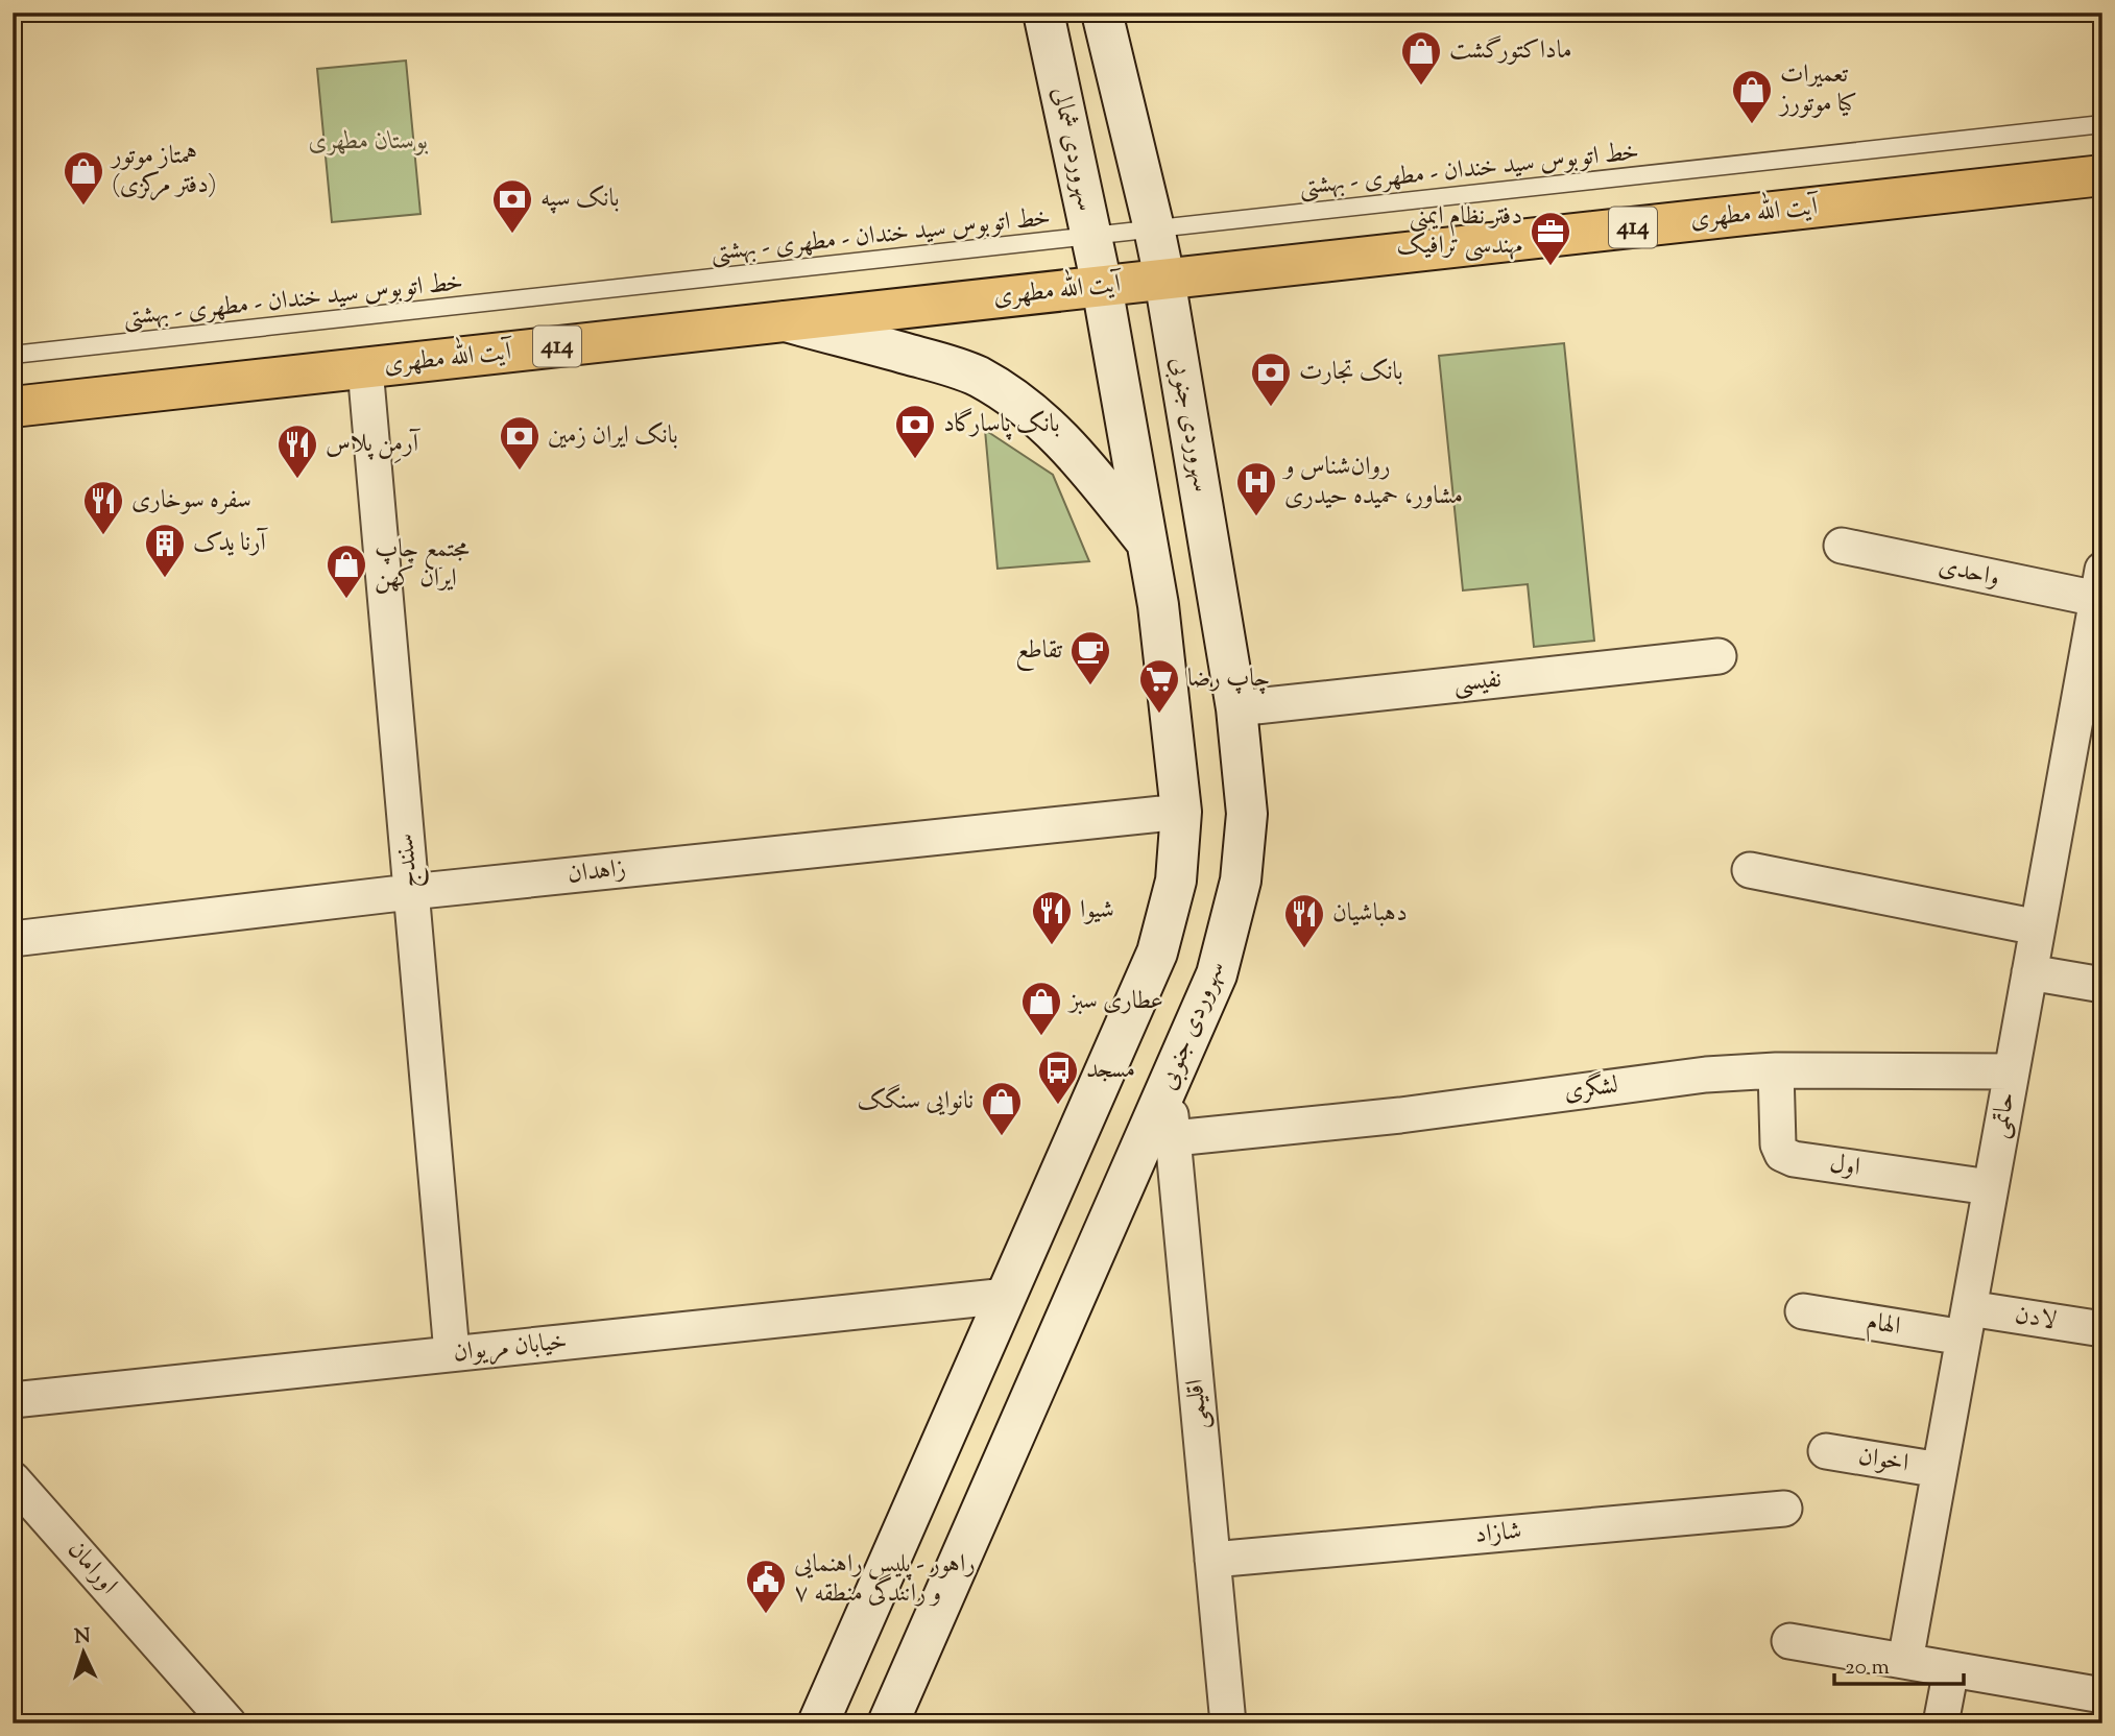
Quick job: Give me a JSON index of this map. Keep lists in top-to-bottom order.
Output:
{
  "streets": {
    "main road": [
      "سهروردی شمالی",
      "آیت الله مطهری",
      "414",
      "سهروردی جنوبی"
    ],
    "street": [
      "واحدی",
      "نفیسی",
      "سنندج",
      "زاهدان",
      "لشگری",
      "حاتمی",
      "اول",
      "لادن",
      "الهام",
      "خیابان مریوان",
      "اقلیمی",
      "اخوان",
      "شازاد",
      "اورامان"
    ],
    "lane": ["خط اتوبوس سید خندان - مطهری - بهشتی"]
  },
  "crossings": [
    ["سهروردی شمالی", "خط اتوبوس سید خندان - مطهری - بهشتی"],
    ["سهروردی شمالی", "آیت الله مطهری"],
    ["آیت الله مطهری", "سهروردی جنوبی"],
    ["آیت الله مطهری", "سنندج"],
    ["سهروردی جنوبی", "نفیسی"],
    ["سهروردی جنوبی", "اقلیمی"],
    ["واحدی", "حاتمی"],
    ["سنندج", "زاهدان"],
    ["سنندج", "خیابان مریوان"],
    ["لشگری", "حاتمی"],
    ["لشگری", "اول"],
    ["لشگری", "اقلیمی"],
    ["حاتمی", "اول"],
    ["حاتمی", "لادن"],
    ["حاتمی", "الهام"],
    ["حاتمی", "اخوان"],
    ["لادن", "الهام"],
    ["اقلیمی", "شازاد"]
  ],
  "parks": ["بوستان مطهری"],
  "places": {
    "shop": [
      "ماداکتورگشت",
      "تعمیرات کیا موتورز",
      "همتاز موتور (دفتر مرکزی)",
      "مجتمع چاپ ایران کهن",
      "عطاری سبز",
      "نانوایی سنگک"
    ],
    "bank": [
      "بانک سپه",
      "بانک تجارت",
      "بانک پاسارگاد",
      "بانک ایران زمین"
    ],
    "office": ["دفتر نظام ایمنی مهندسی ترافیک"],
    "restaurant": [
      "آرمِن پلاس",
      "سفره سوخاری",
      "شیوا",
      "دهباشیان"
    ],
    "hospital": ["روان‌شناس و مشاور، حمیده حیدری"],
    "building": ["آرنا یدک"],
    "cafe": ["تقاطع"],
    "supermarket": ["چاپ رضا"],
    "bus stop": ["مسجد"],
    "public building": ["راهور - پلیس راهنمایی و رانندگی منطقه ۷"]
  },
  "scale_bar": "20 m",
  "north": "top"
}
